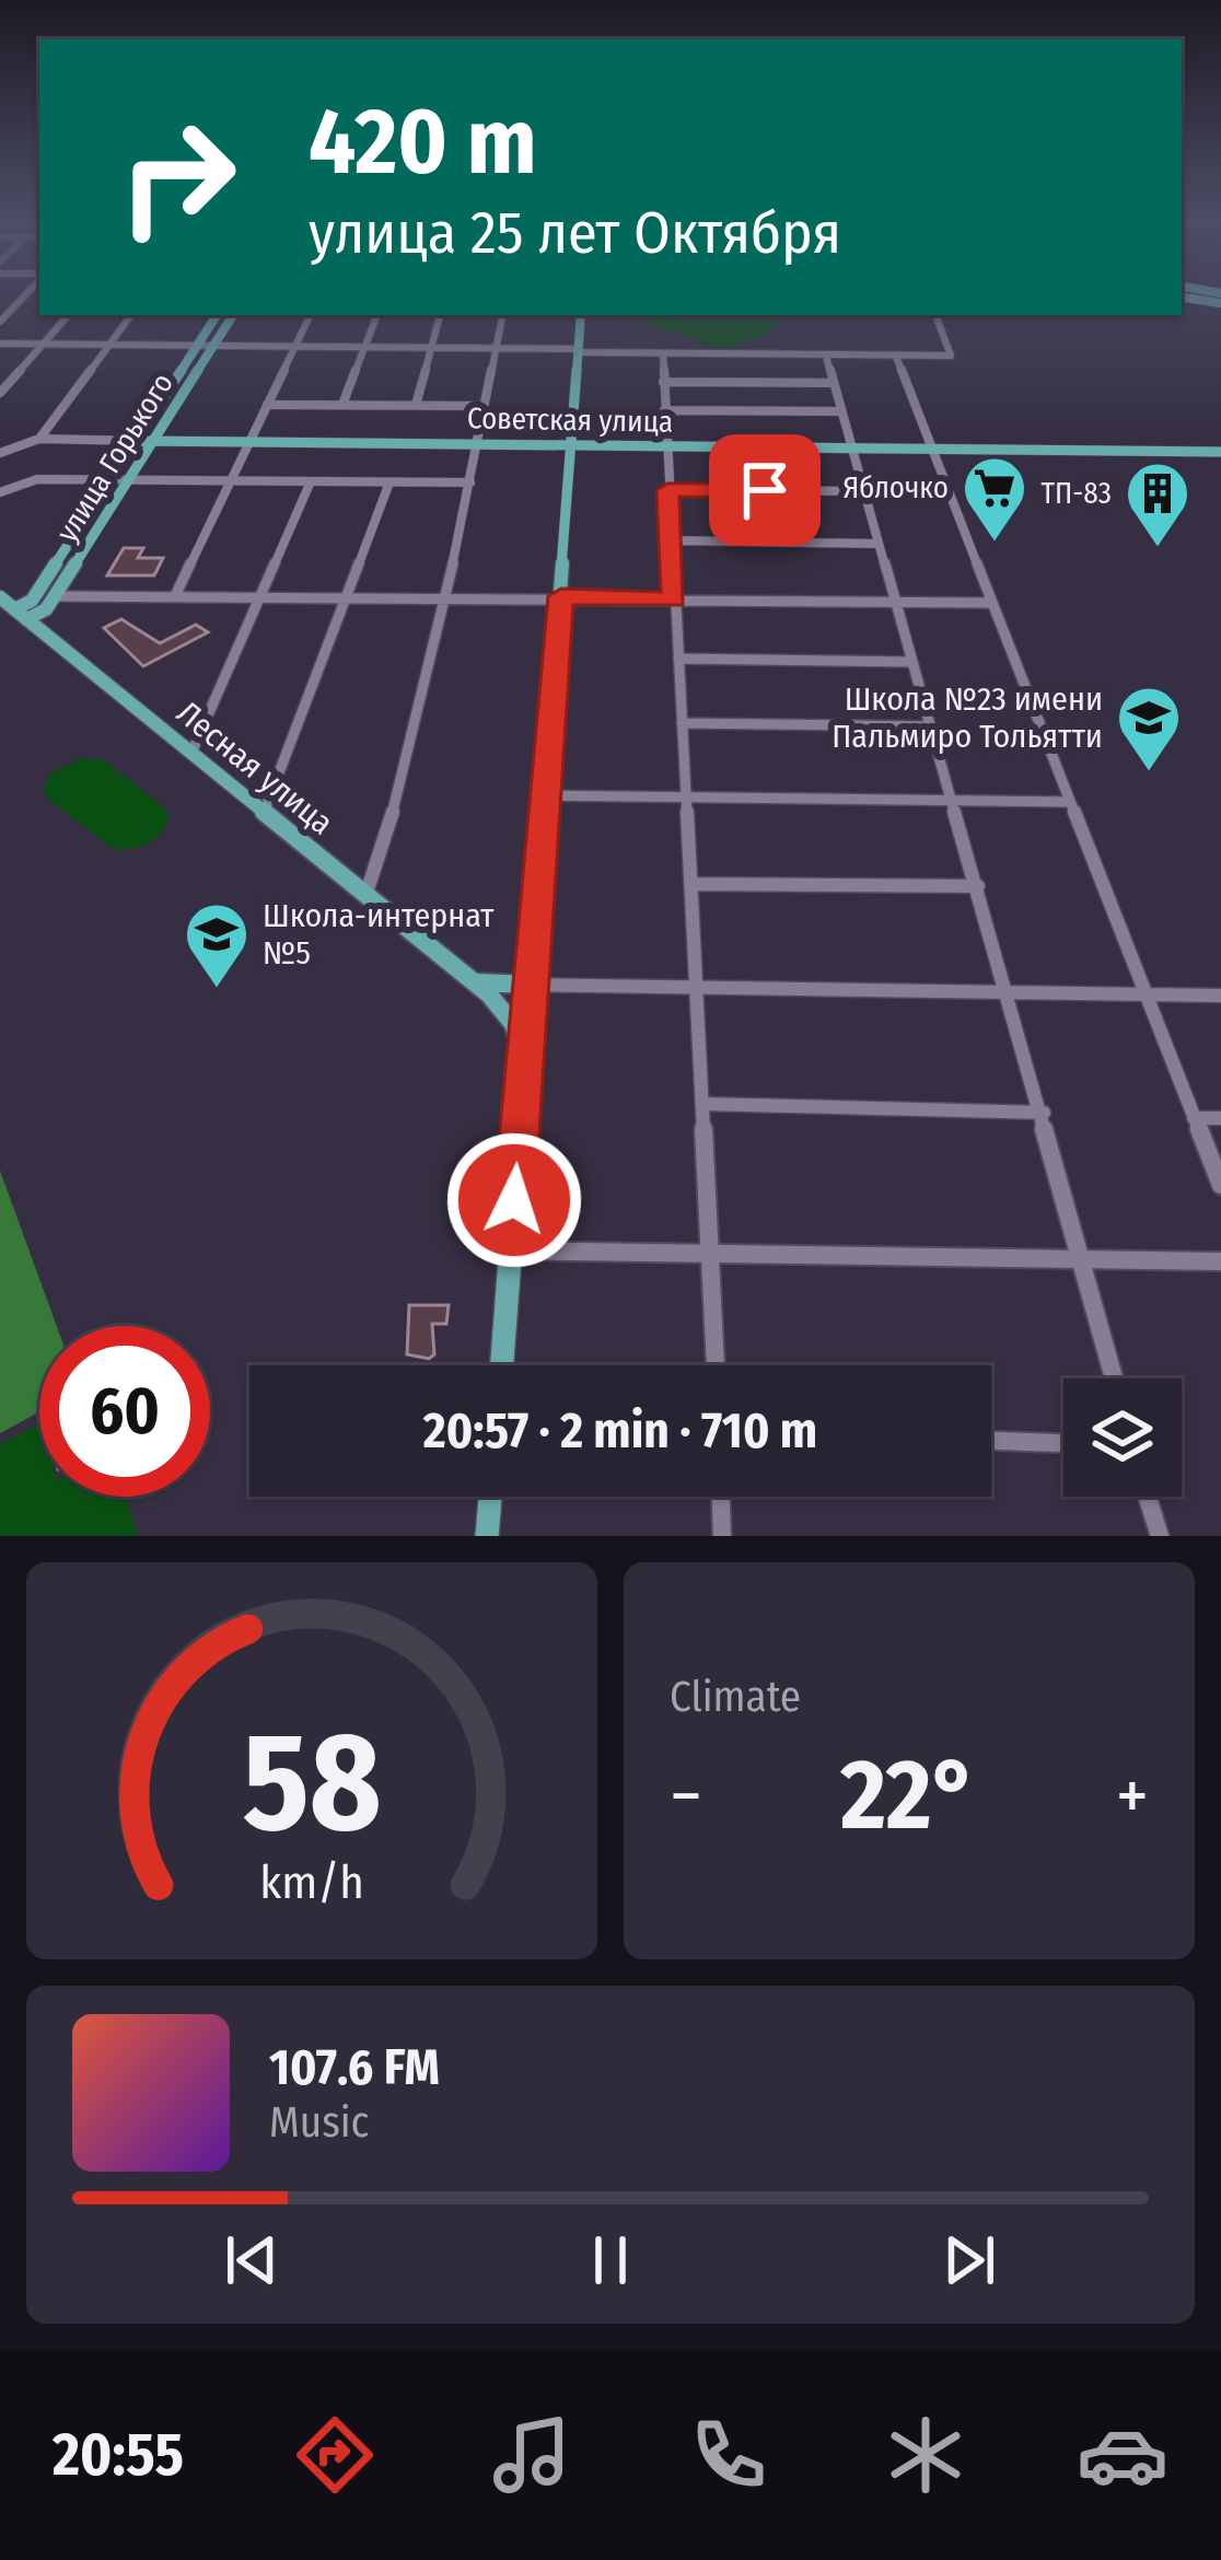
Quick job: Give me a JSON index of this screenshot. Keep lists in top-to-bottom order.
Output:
{
  "streets": {
    "main road": ["Советская улица", "улица Горького", "Лесная улица"]
  },
  "crossings": [
    ["Советская улица", "улица Горького"],
    ["улица Горького", "Лесная улица"]
  ],
  "places": {
    "supermarket": ["Яблочко"],
    "building": ["ТП-83"],
    "school or university": ["Школа №23 имени Пальмиро Тольятти", "Школа-интернат №5"]
  },
  "page": {
    "turn": ["420 m", "улица 25 лет Октября"],
    "limit": "60",
    "trip": "20:57 · 2 min · 710 m",
    "tile": "Climate",
    "heat": ["−", "22°", "+"],
    "song": ["107.6 FM", "Music"],
    "tabs": "20:55",
    "gauge": ["58", "km/h"]
  }
}
